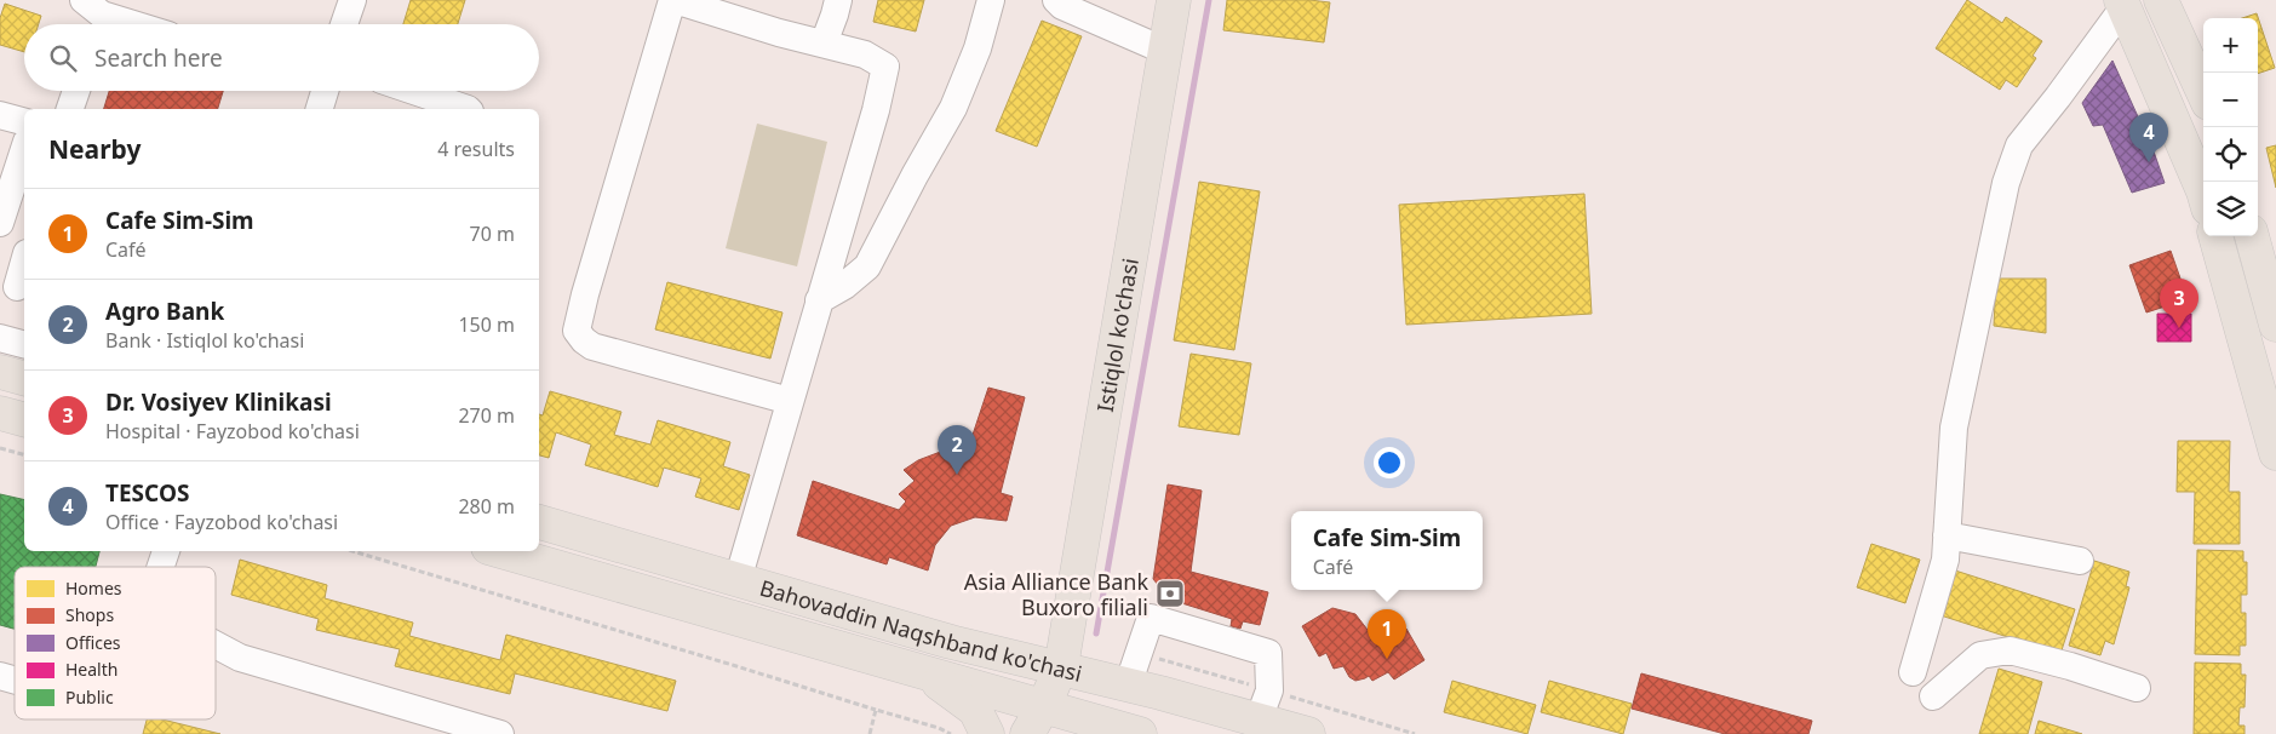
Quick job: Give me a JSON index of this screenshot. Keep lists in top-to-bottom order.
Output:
{
  "streets": {
    "main road": ["Istiqlol ko'chasi", "Bahovaddin Naqshband ko'chasi"]
  },
  "crossings": [
    ["Istiqlol ko'chasi", "Bahovaddin Naqshband ko'chasi"]
  ],
  "places": {
    "bank": ["Asia Alliance Bank Buxoro filiali"]
  },
  "legend": [
    "Homes",
    "Shops",
    "Offices",
    "Health",
    "Public"
  ],
  "page": {
    "map_buttons": ["+", "−"],
    "search": "Search here",
    "heading": ["Nearby", "4 results"],
    "pins": [
      "4",
      "3",
      "2",
      "1"
    ],
    "list": [
      {
        "mark": "1",
        "name": "Cafe Sim-Sim",
        "note": "Café",
        "value": "70 m"
      },
      {
        "mark": "2",
        "name": "Agro Bank",
        "note": "Bank · Istiqlol ko'chasi",
        "value": "150 m"
      },
      {
        "mark": "3",
        "name": "Dr. Vosiyev Klinikasi",
        "note": "Hospital · Fayzobod ko'chasi",
        "value": "270 m"
      },
      {
        "mark": "4",
        "name": "TESCOS",
        "note": "Office · Fayzobod ko'chasi",
        "value": "280 m"
      }
    ],
    "popup": ["Cafe Sim-Sim", "Café"]
  }
}
